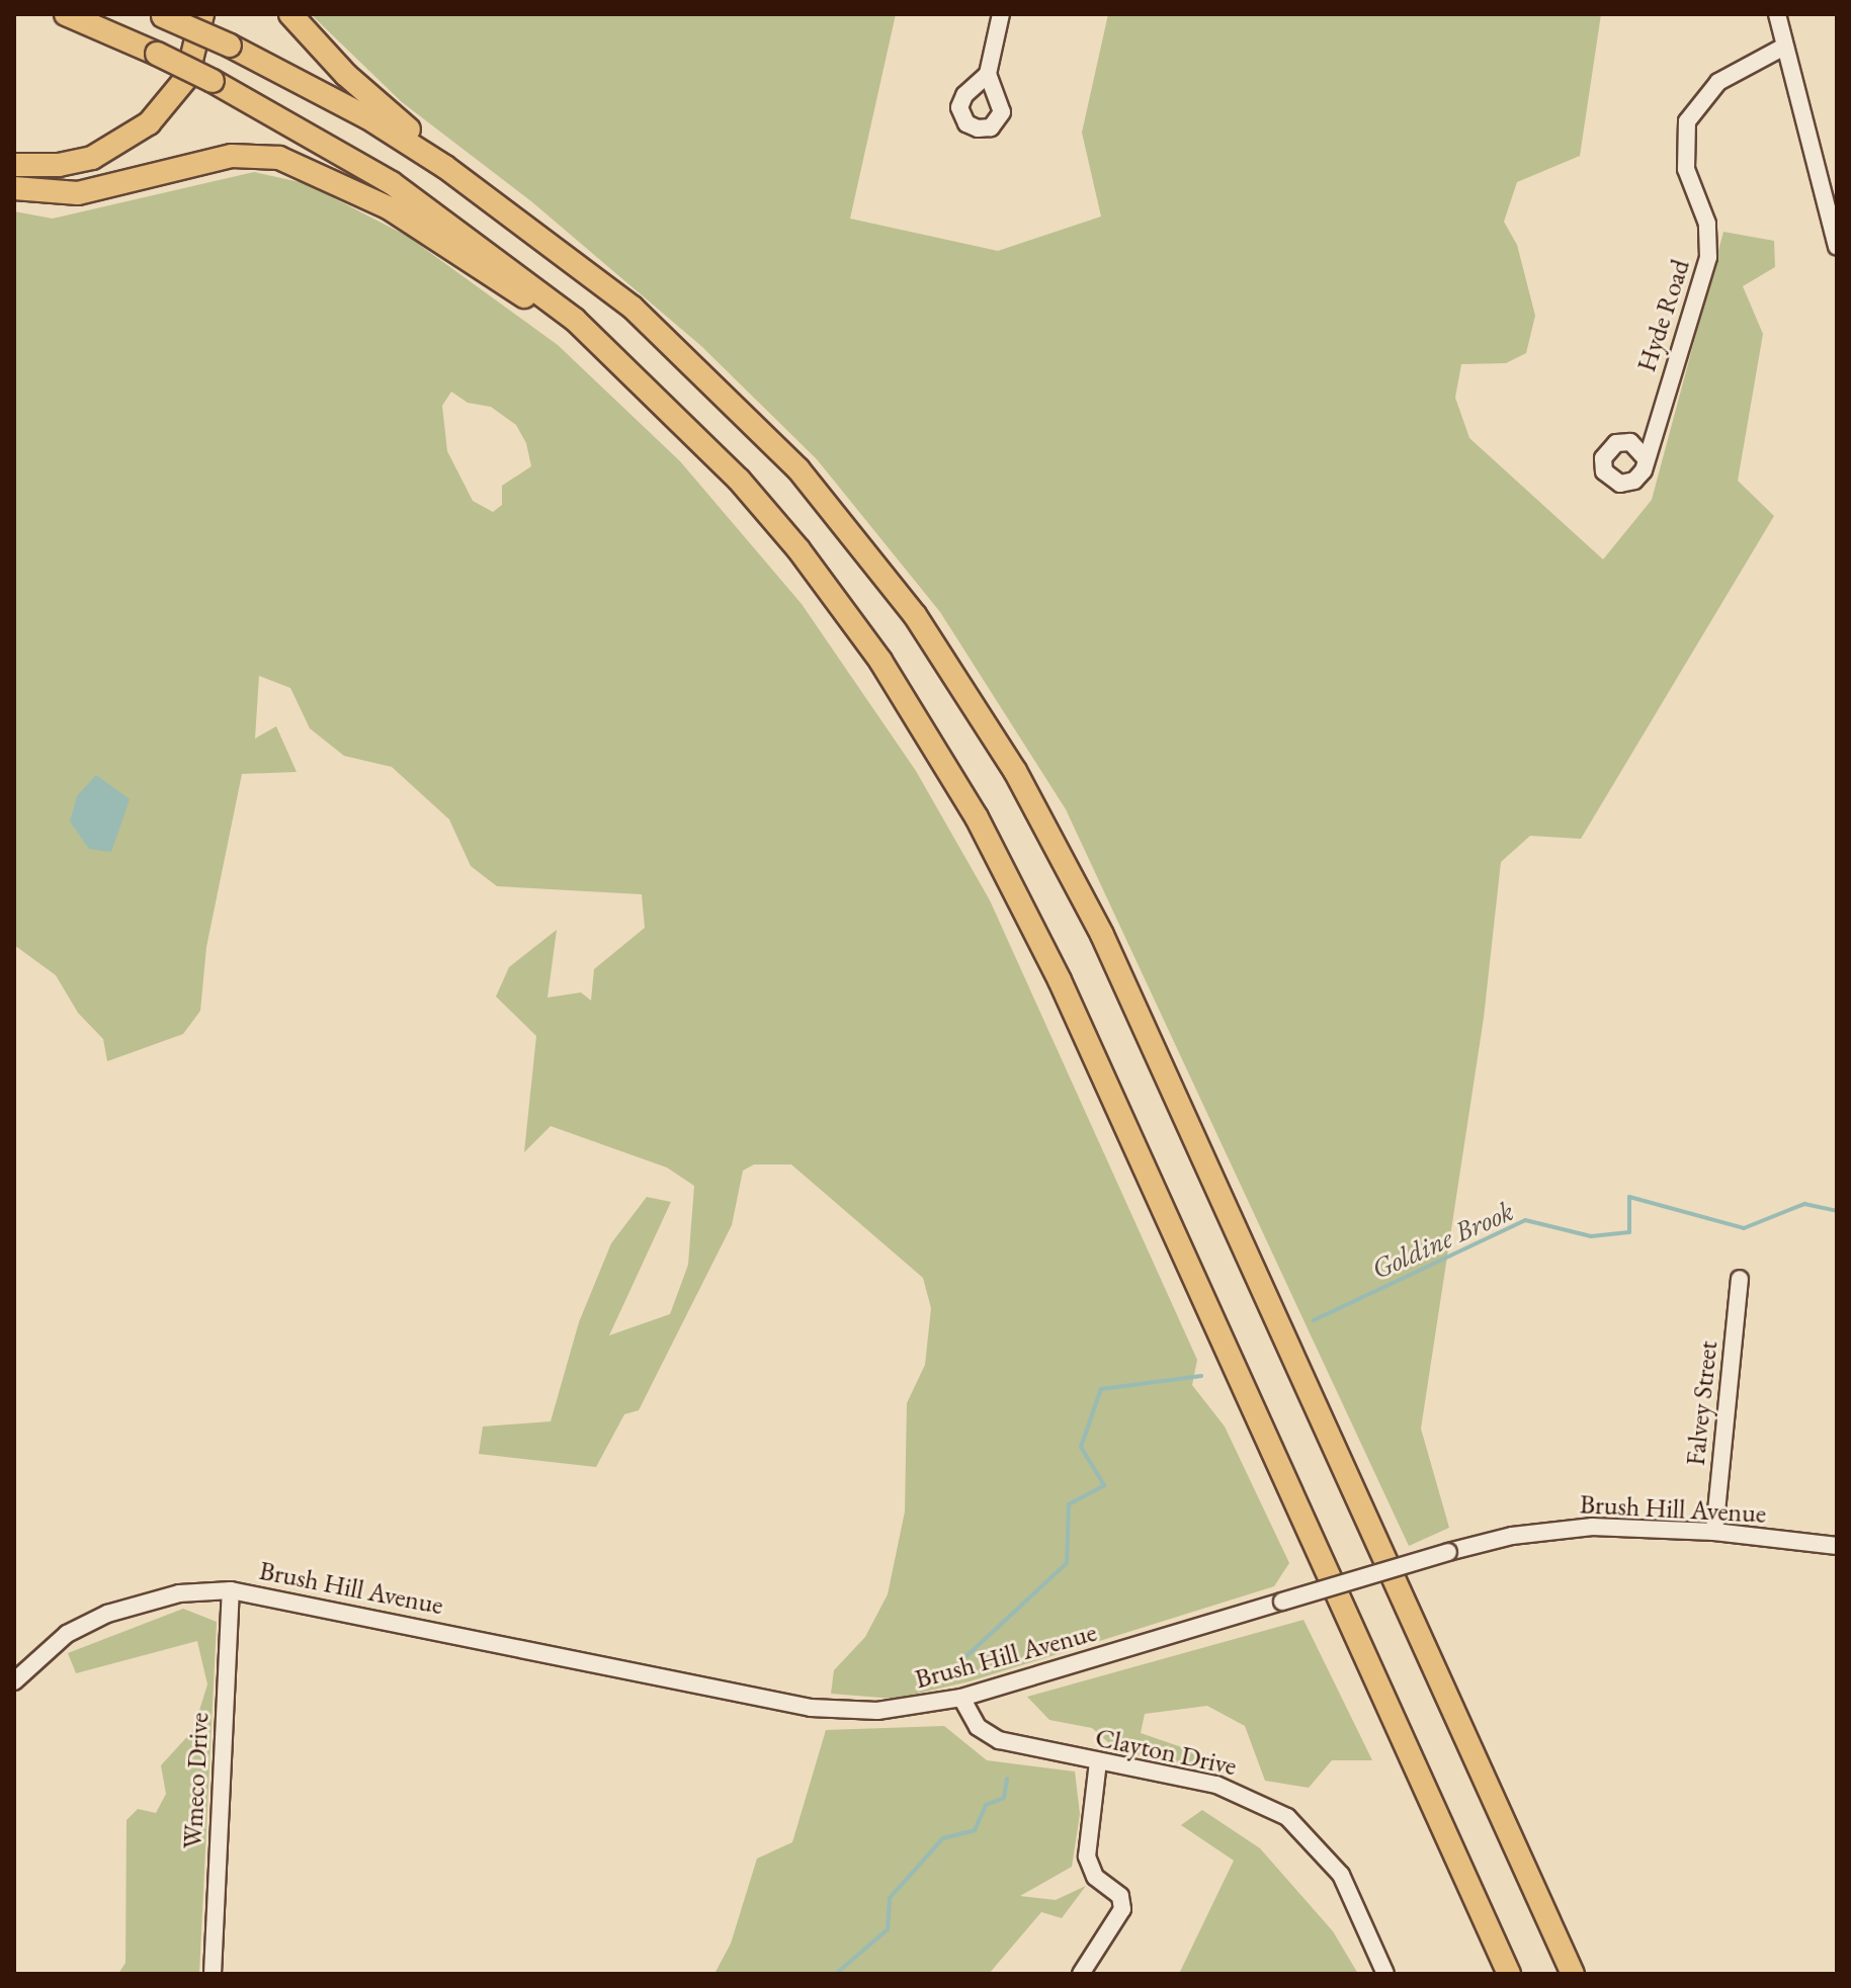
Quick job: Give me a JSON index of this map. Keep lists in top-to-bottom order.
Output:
{
  "streets": {
    "street": [
      "Hyde Road",
      "Falvey Street",
      "Brush Hill Avenue",
      "Clayton Drive",
      "Wmeco Drive"
    ]
  },
  "crossings": [
    ["Falvey Street", "Brush Hill Avenue"],
    ["Brush Hill Avenue", "Clayton Drive"],
    ["Brush Hill Avenue", "Wmeco Drive"]
  ],
  "water": ["Goldine Brook"]
}
